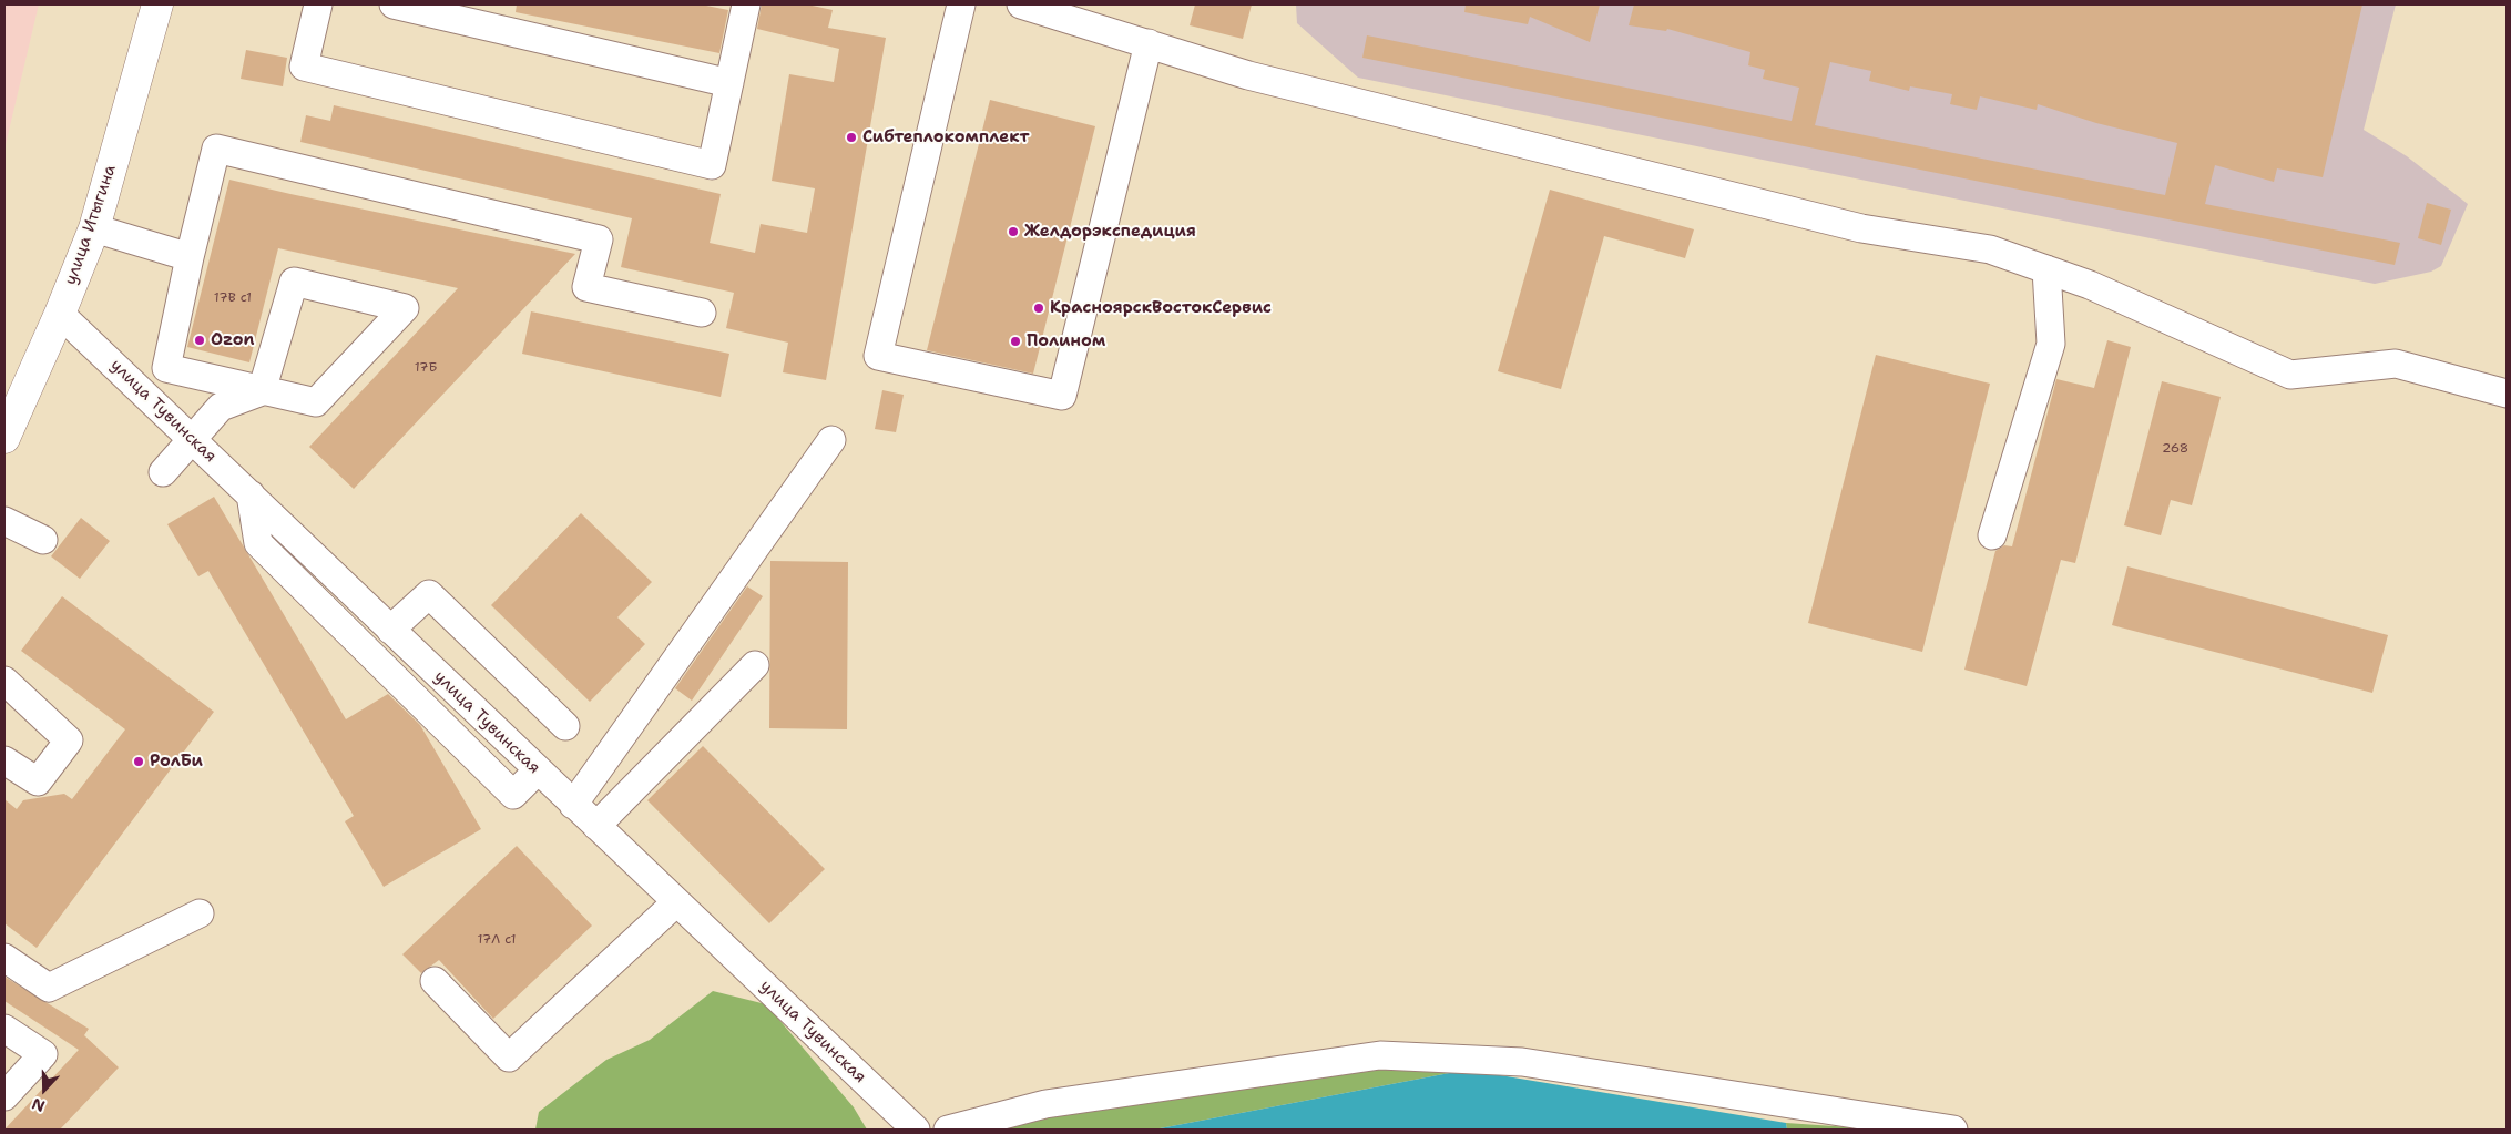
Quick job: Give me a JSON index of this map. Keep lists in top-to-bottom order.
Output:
{
  "streets": {
    "main road": ["улица Итыгина"],
    "street": ["улица Тувинская"]
  },
  "crossings": [
    ["улица Итыгина", "улица Тувинская"]
  ],
  "places": [
    "Сибтеплокомплект",
    "Желдорэкспедиция",
    "КрасноярскВостокСервис",
    "Ozon",
    "Полином",
    "РолБи"
  ],
  "house_numbers": [
    "17В с1",
    "17Б",
    "268",
    "17Л с1"
  ],
  "north": "bottom"
}
